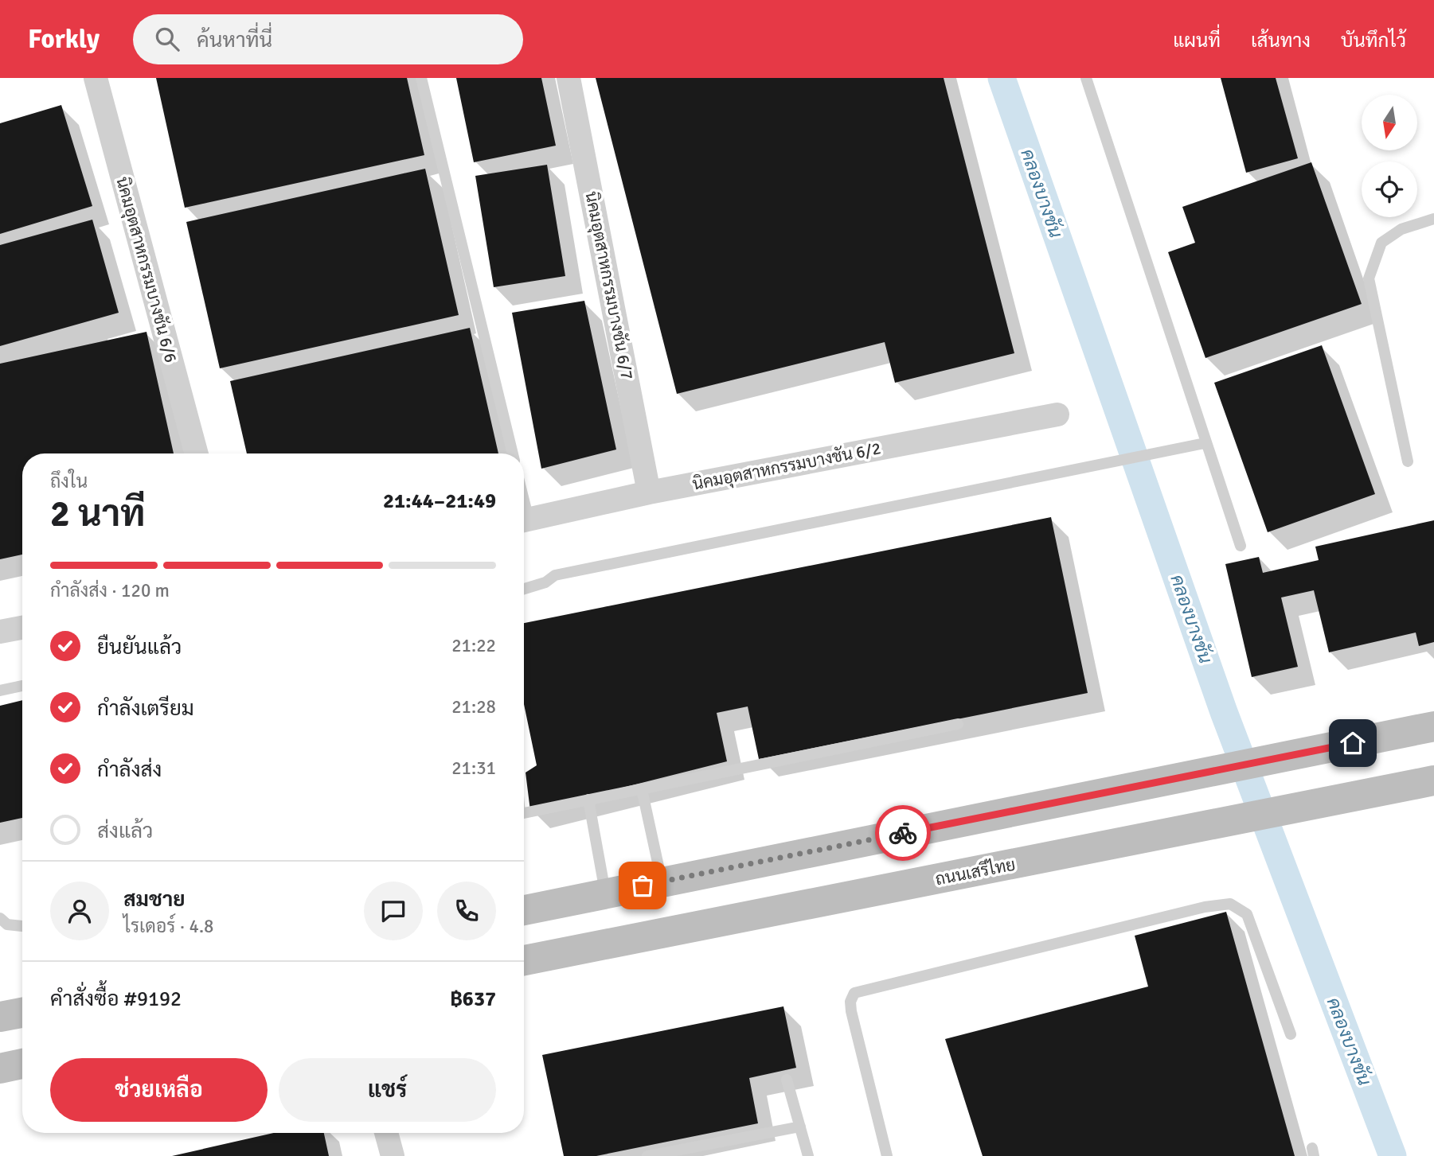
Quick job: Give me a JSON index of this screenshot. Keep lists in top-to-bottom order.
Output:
{
  "streets": {
    "main road": ["ถนนเสรีไทย"],
    "street": ["นิคมอุตสาหกรรมบางชัน 6/6", "นิคมอุตสาหกรรมบางชัน 6/7", "นิคมอุตสาหกรรมบางชัน 6/2"]
  },
  "crossings": [
    ["นิคมอุตสาหกรรมบางชัน 6/7", "นิคมอุตสาหกรรมบางชัน 6/2"]
  ],
  "water": ["คลองบางชัน"],
  "north": "bottom",
  "page": {
    "header": "Forkly",
    "search": "ค้นหาที่นี่",
    "nav": ["แผนที่", "เส้นทาง", "บันทึกไว้"],
    "heading": ["2 นาที", "ถึงใน", "21:44–21:49"],
    "panel": [
      "สมชาย",
      "ไรเดอร์ · 4.8",
      "คำสั่งซื้อ #9192",
      "฿637"
    ],
    "bar": "กำลังส่ง · 120 m",
    "list": [
      ["ยืนยันแล้ว", "21:22"],
      ["กำลังเตรียม", "21:28"],
      ["กำลังส่ง", "21:31"],
      "ส่งแล้ว"
    ],
    "buttons": ["ช่วยเหลือ", "แชร์"]
  }
}
